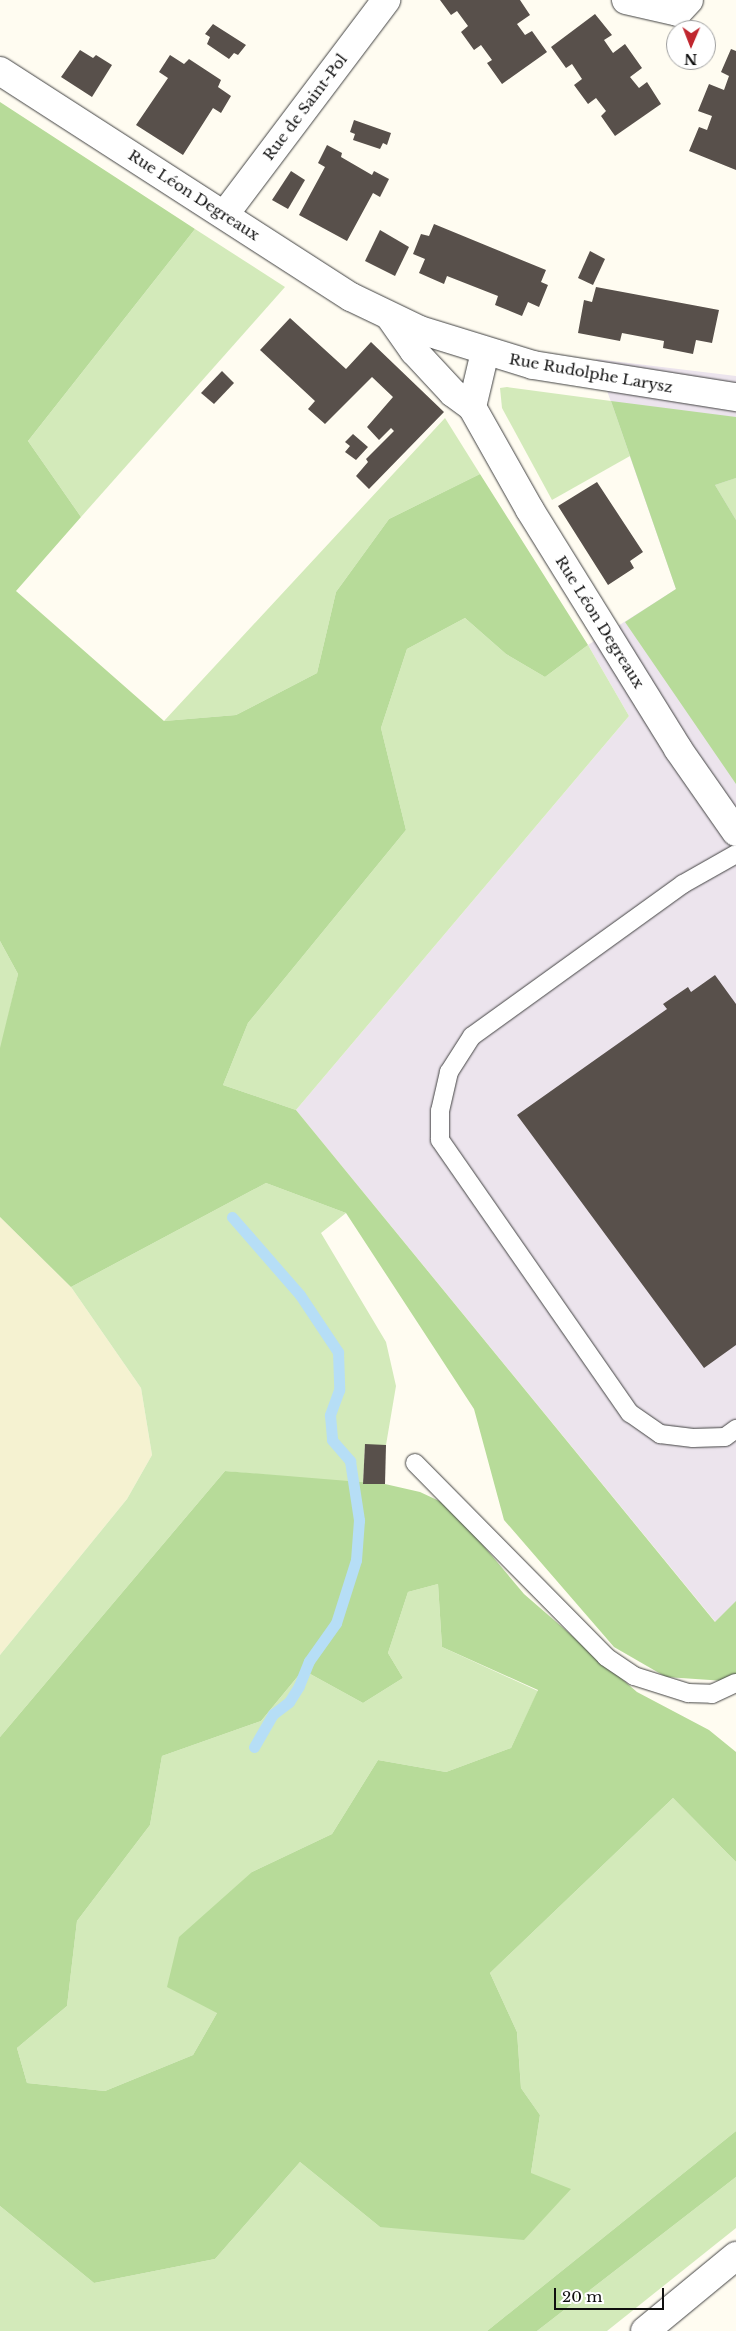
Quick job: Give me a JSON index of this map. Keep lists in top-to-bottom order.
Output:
{
  "streets": {
    "street": ["Rue de Saint-Pol", "Rue Léon Degreaux", "Rue Rudolphe Larysz"]
  },
  "crossings": [
    ["Rue de Saint-Pol", "Rue Léon Degreaux"],
    ["Rue Léon Degreaux", "Rue Rudolphe Larysz"]
  ],
  "scale_bar": "20 m",
  "north": "bottom"
}
